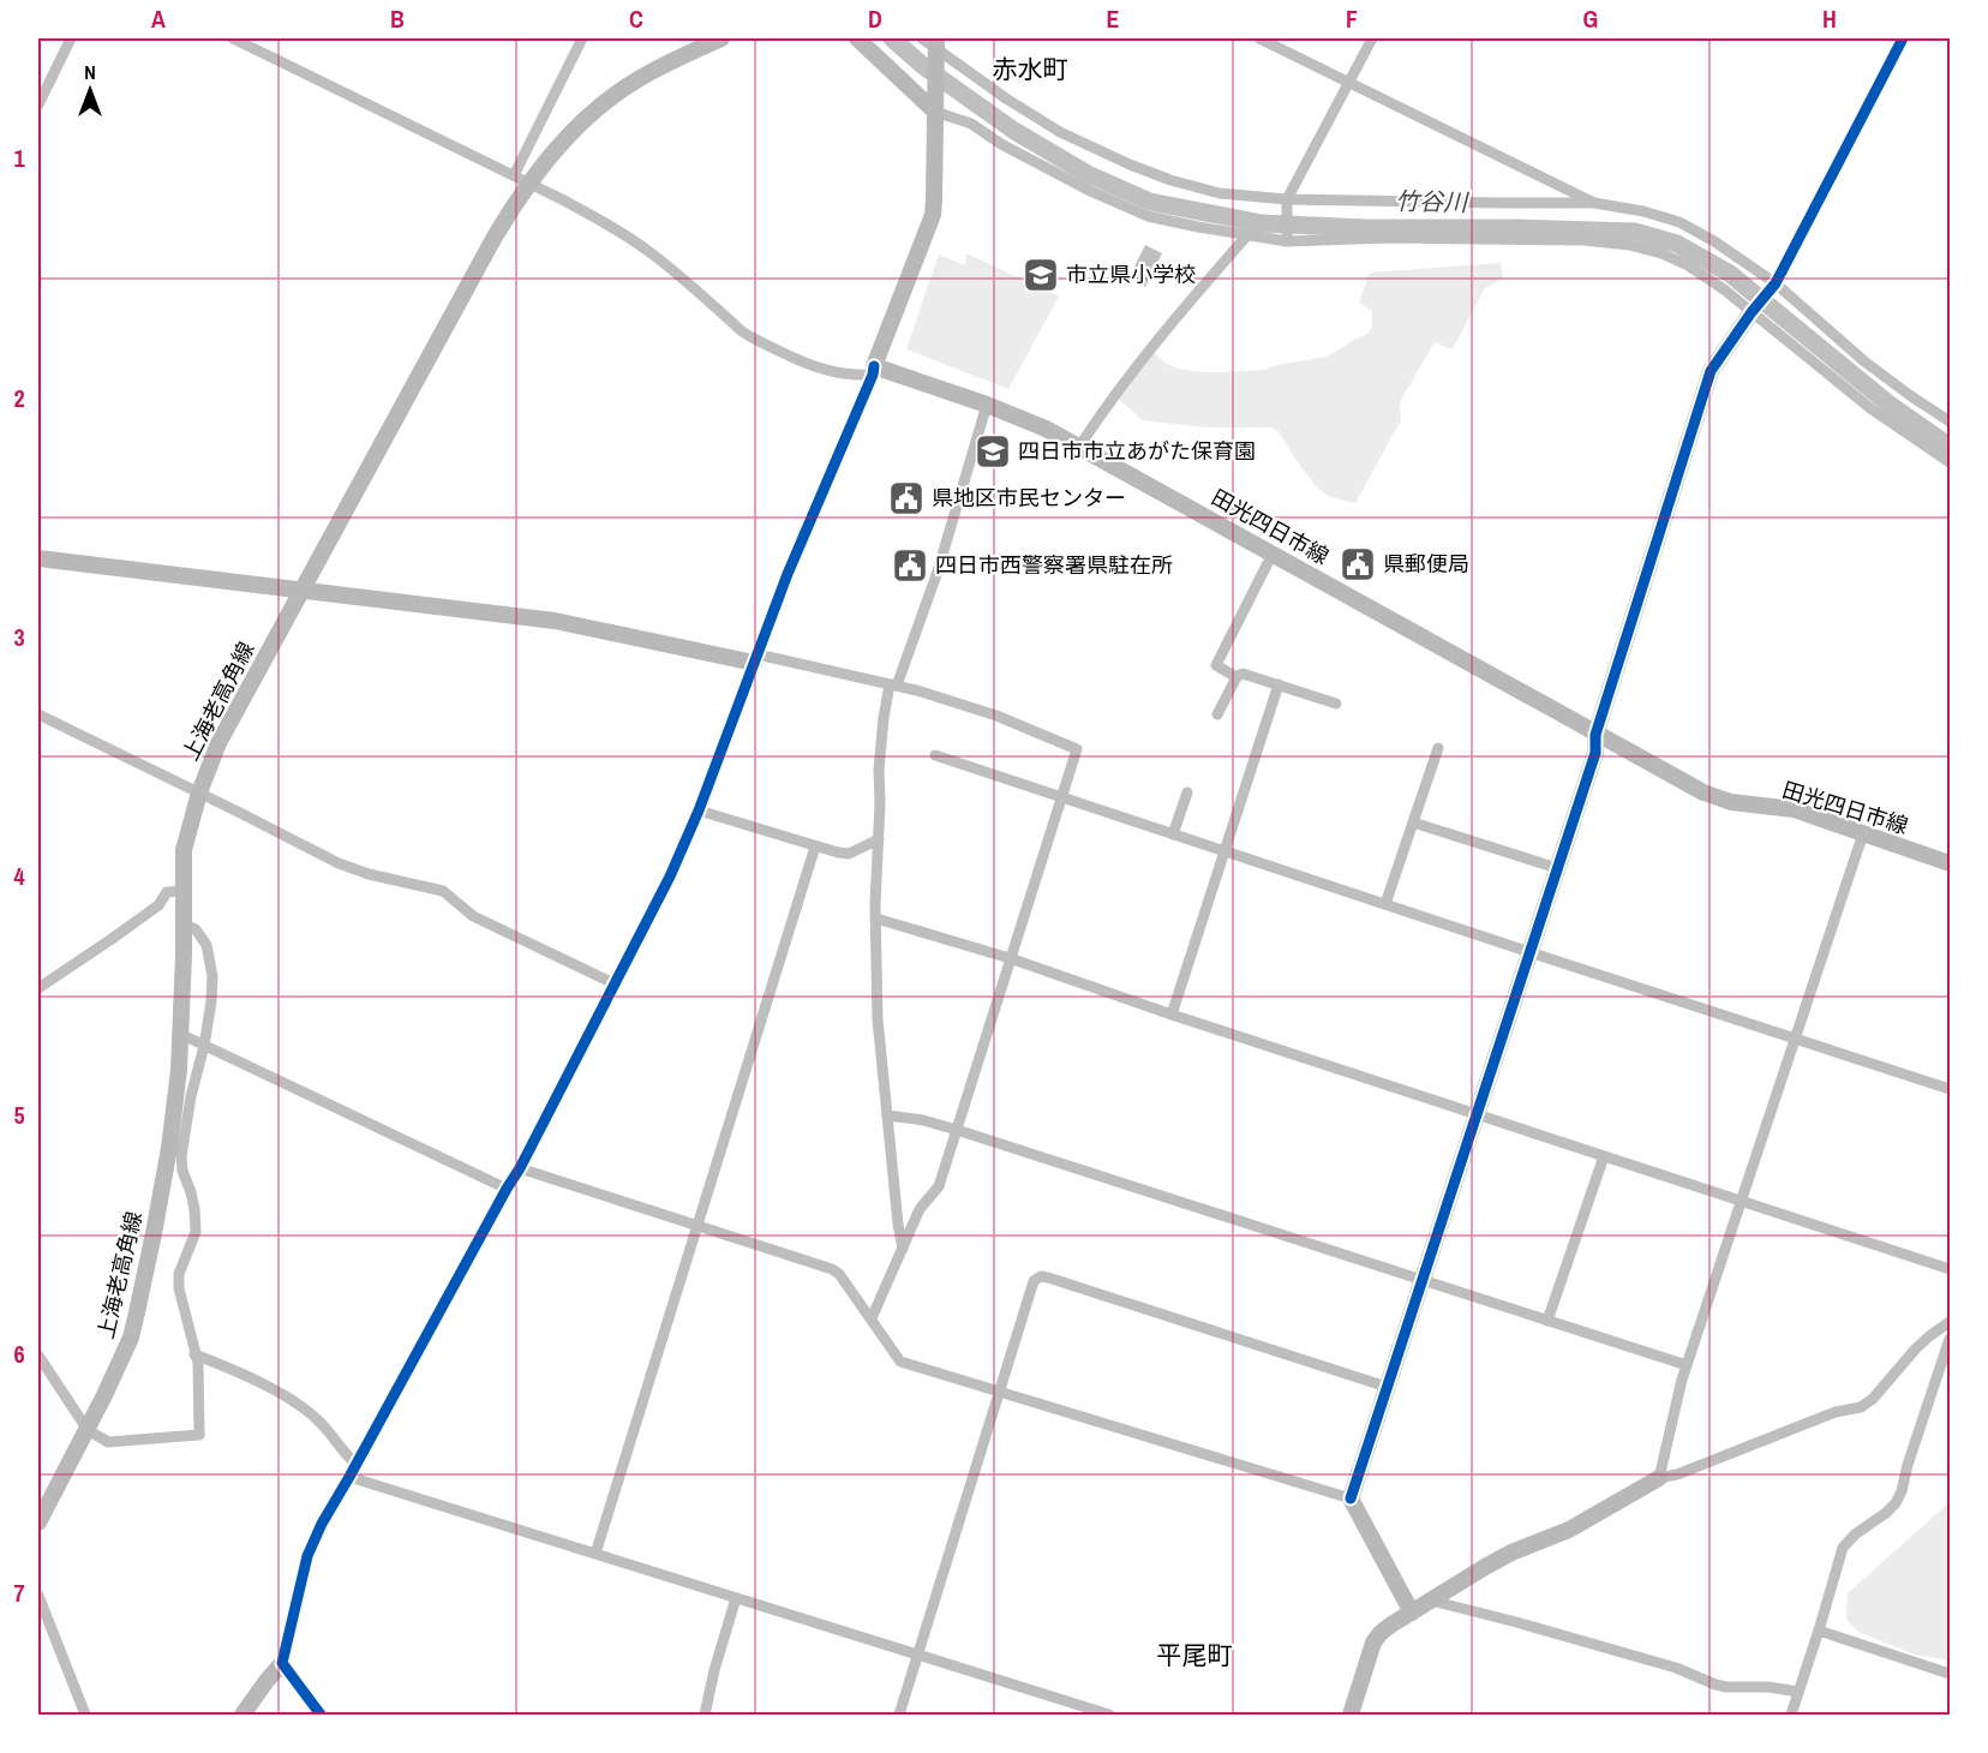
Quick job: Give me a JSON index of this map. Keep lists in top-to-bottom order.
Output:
{
  "streets": {
    "main road": ["田光四日市線", "上海老高角線"]
  },
  "districts": ["赤水町", "平尾町"],
  "water": ["竹谷川"],
  "places": {
    "school or university": ["市立県小学校", "四日市市立あがた保育園"],
    "public building": ["県地区市民センター", "県郵便局", "四日市西警察署県駐在所"]
  },
  "north": "top",
  "grid": {
    "columns": [
      "A",
      "B",
      "C",
      "D",
      "E",
      "F",
      "G",
      "H"
    ],
    "rows": [
      "1",
      "2",
      "3",
      "4",
      "5",
      "6",
      "7"
    ]
  }
}
